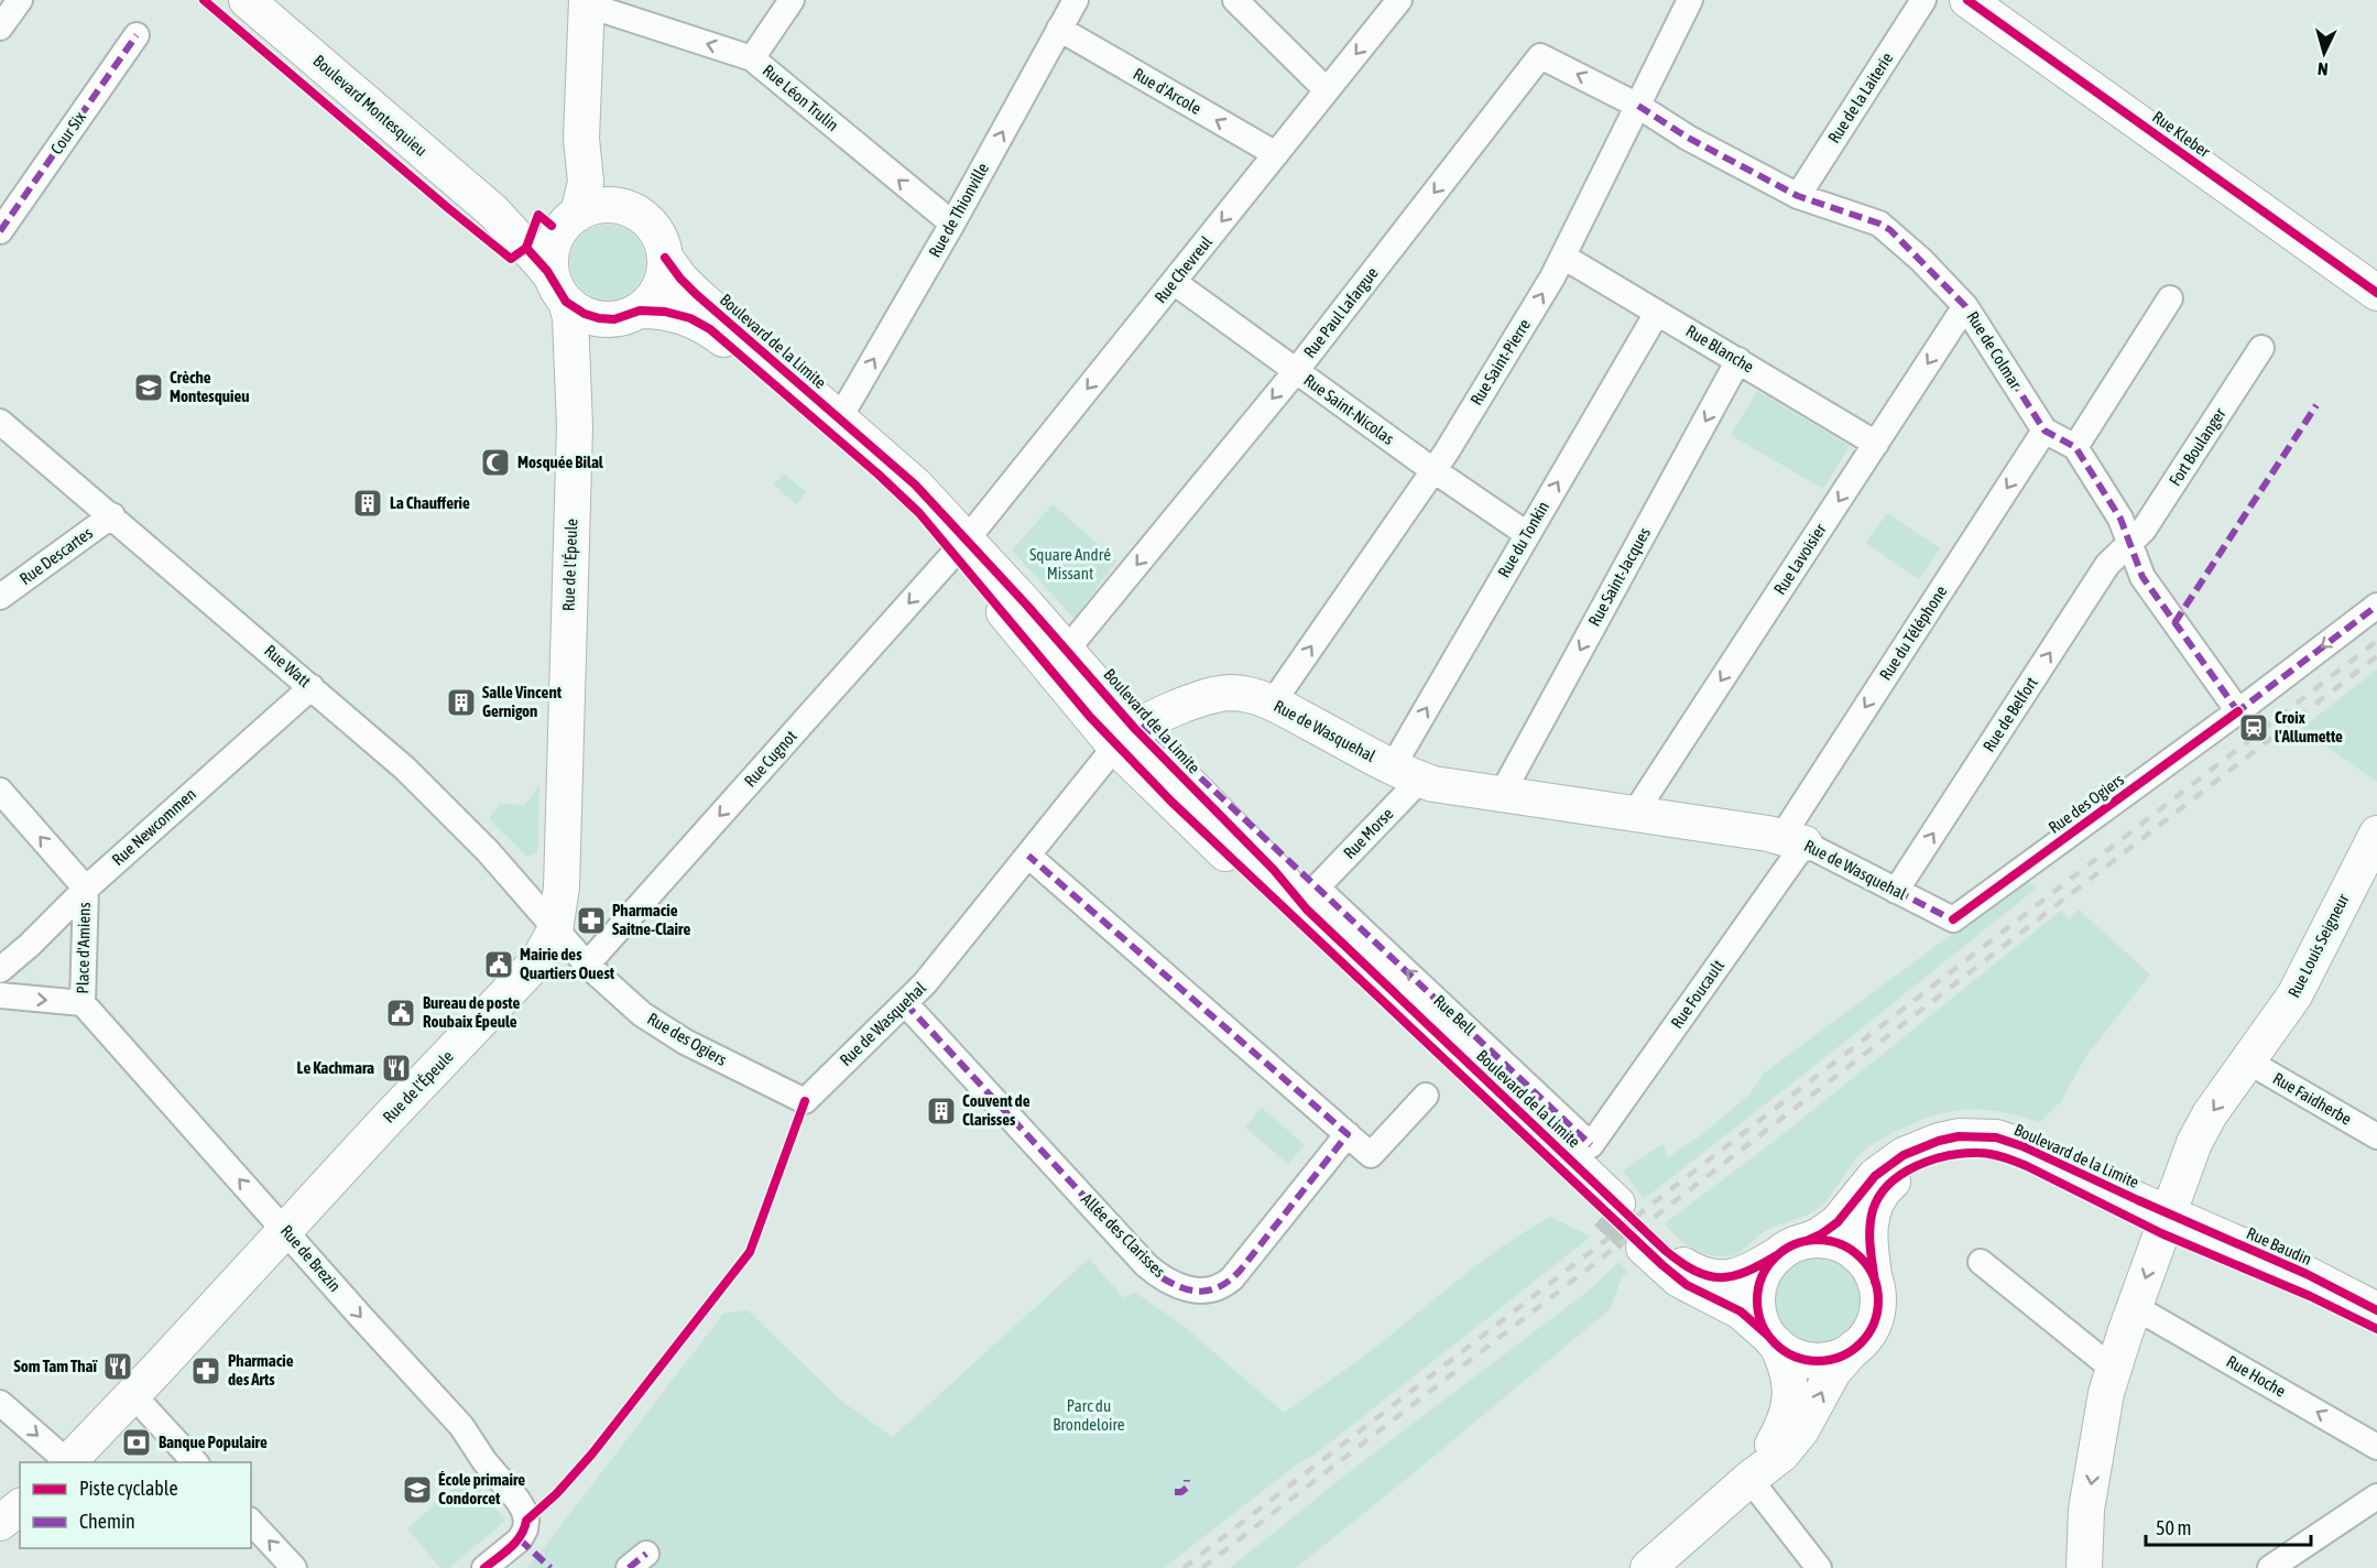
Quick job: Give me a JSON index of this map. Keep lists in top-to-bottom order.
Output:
{
  "streets": {
    "main road": [
      "Boulevard Montesquieu",
      "Rue Kleber",
      "Boulevard de la Limite",
      "Rue de l'Épeule",
      "Rue de Wasquehal",
      "Rue Louis Seigneur",
      "Rue Baudin"
    ],
    "street": [
      "Rue d'Arcole",
      "Rue Léon Trulin",
      "Rue de la Laiterie",
      "Cour Six",
      "Rue de Thionville",
      "Rue Chevreul",
      "Rue Paul Lafargue",
      "Rue Blanche",
      "Rue de Colmar",
      "Rue Saint-Pierre",
      "Rue Saint-Nicolas",
      "Fort Boulanger",
      "Rue du Tonkin",
      "Rue Descartes",
      "Rue Lavoisier",
      "Rue Saint-Jacques",
      "Rue du Téléphone",
      "Rue Watt",
      "Rue de Belfort",
      "Rue Cugnot",
      "Rue des Ogiers",
      "Rue Newcommen",
      "Rue Morse",
      "Place d'Amiens",
      "Rue Foucault",
      "Rue Bell",
      "Rue Faidherbe",
      "Allée des Clarisses",
      "Rue de Brezin",
      "Rue Hoche"
    ]
  },
  "crossings": [
    ["Rue d'Arcole", "Rue de Thionville"],
    ["Rue d'Arcole", "Rue Chevreul"],
    ["Rue Léon Trulin", "Rue de Thionville"],
    ["Rue de la Laiterie", "Rue de Colmar"],
    ["Boulevard Montesquieu", "Boulevard de la Limite"],
    ["Boulevard Montesquieu", "Rue de l'Épeule"],
    ["Rue de Thionville", "Boulevard de la Limite"],
    ["Rue Chevreul", "Boulevard de la Limite"],
    ["Rue Chevreul", "Rue Saint-Nicolas"],
    ["Rue Chevreul", "Rue Cugnot"],
    ["Rue Paul Lafargue", "Boulevard de la Limite"],
    ["Rue Paul Lafargue", "Rue de Colmar"],
    ["Rue Paul Lafargue", "Rue Saint-Pierre"],
    ["Rue Paul Lafargue", "Rue Saint-Nicolas"],
    ["Boulevard de la Limite", "Rue de l'Épeule"],
    ["Boulevard de la Limite", "Rue de Wasquehal"],
    ["Boulevard de la Limite", "Rue Cugnot"],
    ["Boulevard de la Limite", "Rue Louis Seigneur"],
    ["Boulevard de la Limite", "Rue Baudin"],
    ["Rue Blanche", "Rue Saint-Pierre"],
    ["Rue Blanche", "Rue du Tonkin"],
    ["Rue Blanche", "Rue Lavoisier"],
    ["Rue Blanche", "Rue Saint-Jacques"],
    ["Rue de Colmar", "Rue Saint-Pierre"],
    ["Rue de Colmar", "Fort Boulanger"],
    ["Rue de Colmar", "Rue Lavoisier"],
    ["Rue de Colmar", "Rue du Téléphone"],
    ["Rue de Colmar", "Rue de Belfort"],
    ["Rue de Colmar", "Rue des Ogiers"],
    ["Rue Saint-Pierre", "Rue Saint-Nicolas"],
    ["Rue Saint-Pierre", "Rue de Wasquehal"],
    ["Rue Saint-Nicolas", "Rue du Tonkin"],
    ["Fort Boulanger", "Rue de Belfort"],
    ["Rue du Tonkin", "Rue de Wasquehal"],
    ["Rue du Tonkin", "Rue Morse"],
    ["Rue Descartes", "Rue Watt"],
    ["Rue Lavoisier", "Rue de Wasquehal"],
    ["Rue de l'Épeule", "Rue Watt"],
    ["Rue de l'Épeule", "Rue des Ogiers"],
    ["Rue de l'Épeule", "Rue de Brezin"],
    ["Rue Saint-Jacques", "Rue de Wasquehal"],
    ["Rue du Téléphone", "Rue de Wasquehal"],
    ["Rue du Téléphone", "Rue Foucault"],
    ["Rue Watt", "Rue des Ogiers"],
    ["Rue Watt", "Rue Newcommen"],
    ["Rue de Belfort", "Rue de Wasquehal"],
    ["Rue de Wasquehal", "Rue des Ogiers"],
    ["Rue de Wasquehal", "Rue Morse"],
    ["Rue de Wasquehal", "Rue Foucault"],
    ["Rue de Wasquehal", "Allée des Clarisses"],
    ["Rue Cugnot", "Rue des Ogiers"],
    ["Rue Newcommen", "Place d'Amiens"],
    ["Rue Morse", "Rue Bell"],
    ["Rue Louis Seigneur", "Rue Faidherbe"],
    ["Rue Louis Seigneur", "Rue Baudin"],
    ["Rue Louis Seigneur", "Rue Hoche"],
    ["Place d'Amiens", "Rue de Brezin"],
    ["Rue Foucault", "Rue Bell"]
  ],
  "one_way": [
    "Rue Léon Trulin",
    "Rue de Thionville",
    "Rue Chevreul",
    "Rue Paul Lafargue",
    "Rue Saint-Pierre",
    "Rue du Tonkin",
    "Rue Lavoisier",
    "Rue Saint-Jacques",
    "Rue du Téléphone",
    "Rue de Belfort",
    "Rue Cugnot",
    "Place d'Amiens",
    "Rue Hoche"
  ],
  "parks": ["Square André Missant", "Parc du Brondeloire"],
  "places": {
    "school or university": ["Crèche Montesquieu", "École primaire Condorcet"],
    "mosque": ["Mosquée Bilal"],
    "building": ["La Chaufferie", "Salle Vincent Gernigon", "Couvent de Clarisses"],
    "station": ["Croix l'Allumette"],
    "pharmacy": ["Pharmacie Saitne-Claire", "Pharmacie des Arts"],
    "public building": ["Mairie des Quartiers Ouest", "Bureau de poste Roubaix Épeule"],
    "restaurant": ["Le Kachmara", "Som Tam Thaï"],
    "bank": ["Banque Populaire"]
  },
  "legend": ["Piste cyclable", "Chemin"],
  "scale_bar": "50 m",
  "north": "bottom"
}
